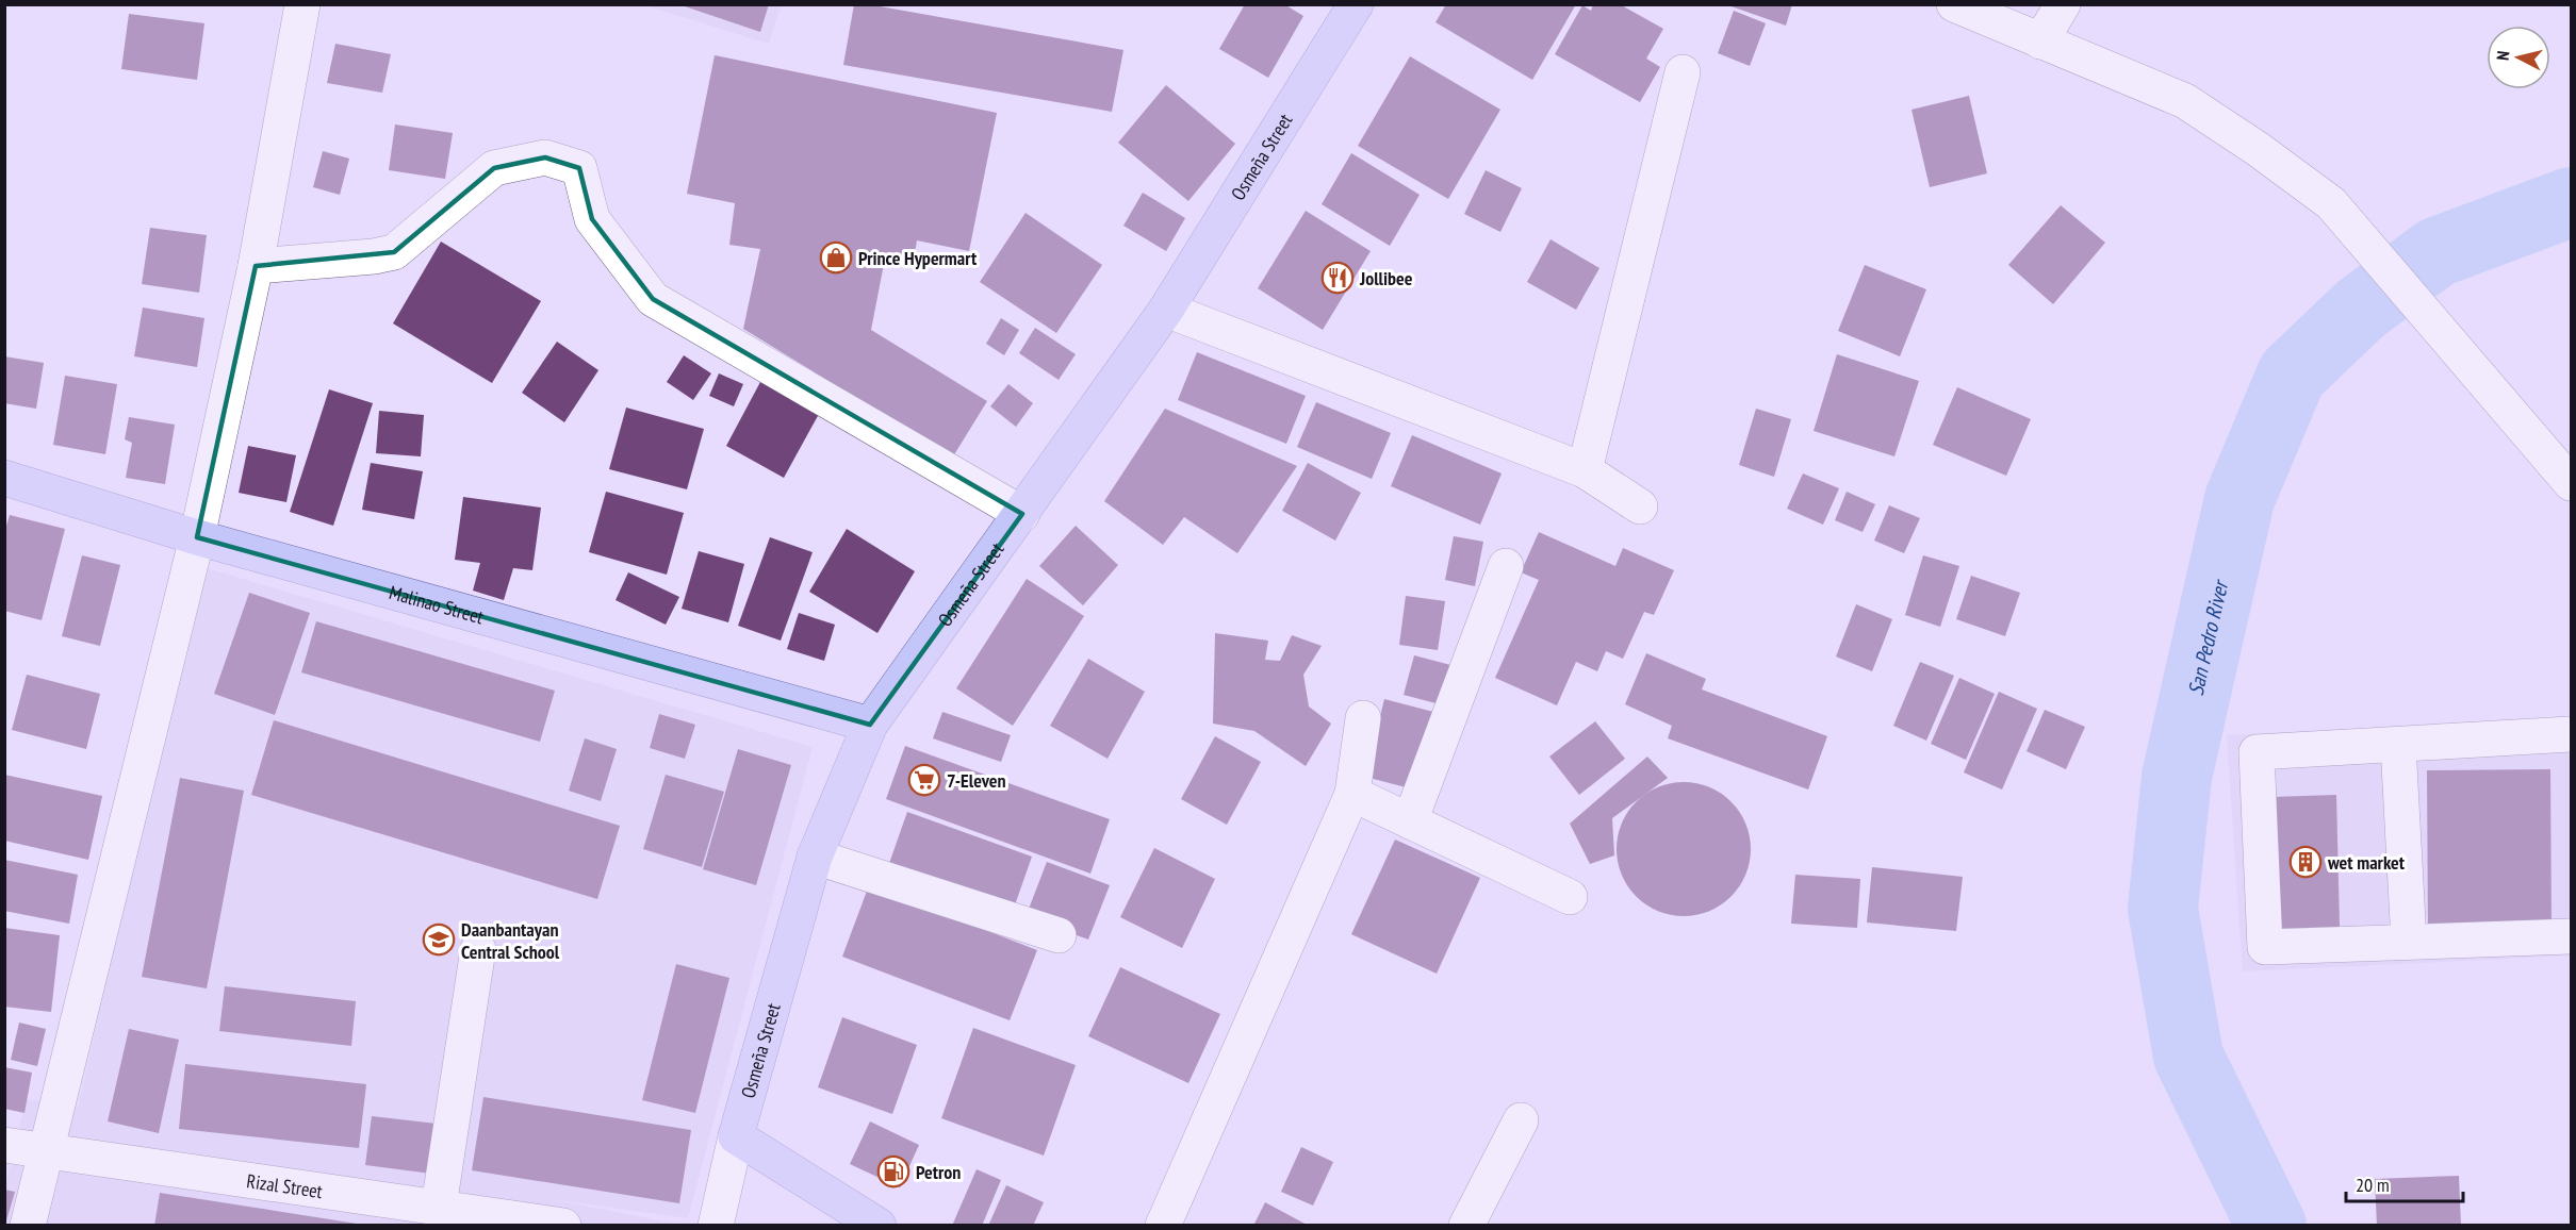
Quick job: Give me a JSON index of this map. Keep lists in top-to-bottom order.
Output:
{
  "streets": {
    "main road": ["Osmeña Street", "Malinao Street"],
    "street": ["Rizal Street"]
  },
  "crossings": [
    ["Osmeña Street", "Malinao Street"]
  ],
  "water": ["San Pedro River"],
  "places": {
    "shop": ["Prince Hypermart"],
    "restaurant": ["Jollibee"],
    "supermarket": ["7-Eleven"],
    "building": ["wet market"],
    "school or university": ["Daanbantayan Central School"],
    "fuel station": ["Petron"]
  },
  "scale_bar": "20 m",
  "north": "left"
}
